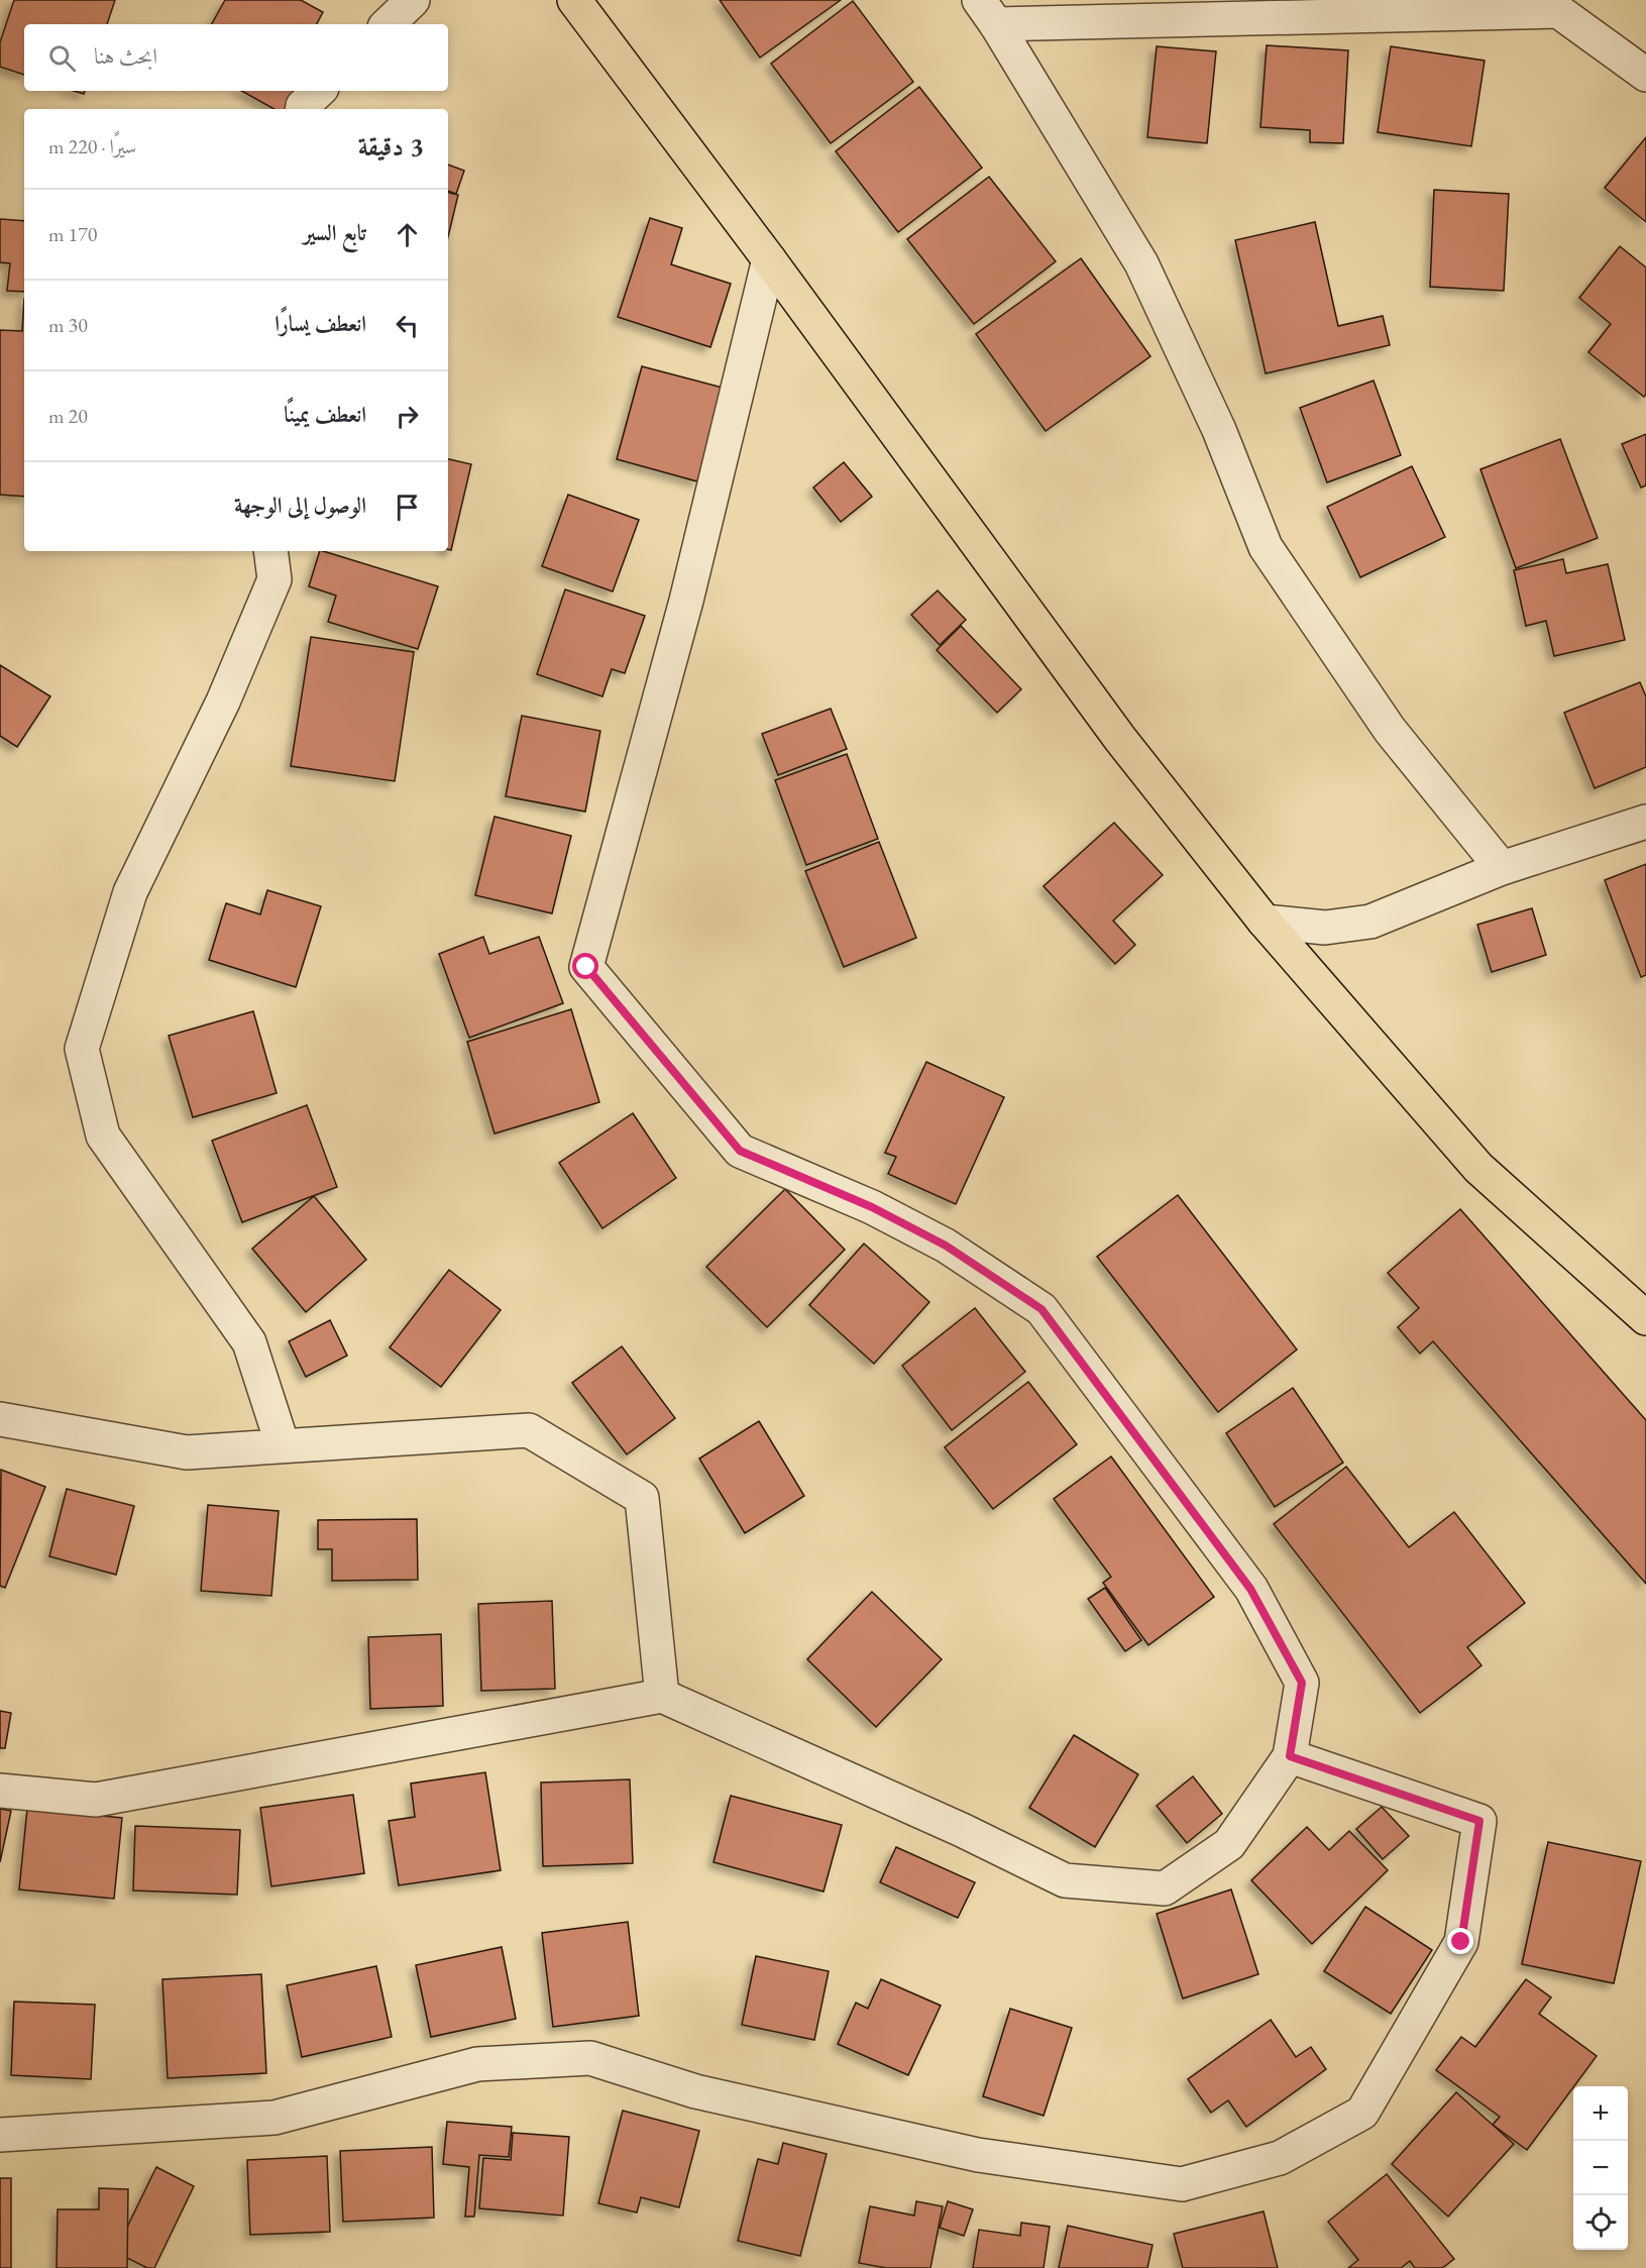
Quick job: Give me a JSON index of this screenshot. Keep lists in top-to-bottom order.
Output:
{
  "page": {
    "search": "ابحث هنا",
    "heading": ["3 دقيقة", "سيرًا · 220 m"],
    "list": [
      ["تابع السير", "170 m"],
      ["انعطف يسارًا", "30 m"],
      ["انعطف يمينًا", "20 m"],
      "الوصول إلى الوجهة"
    ],
    "map_buttons": ["+", "−"]
  }
}
